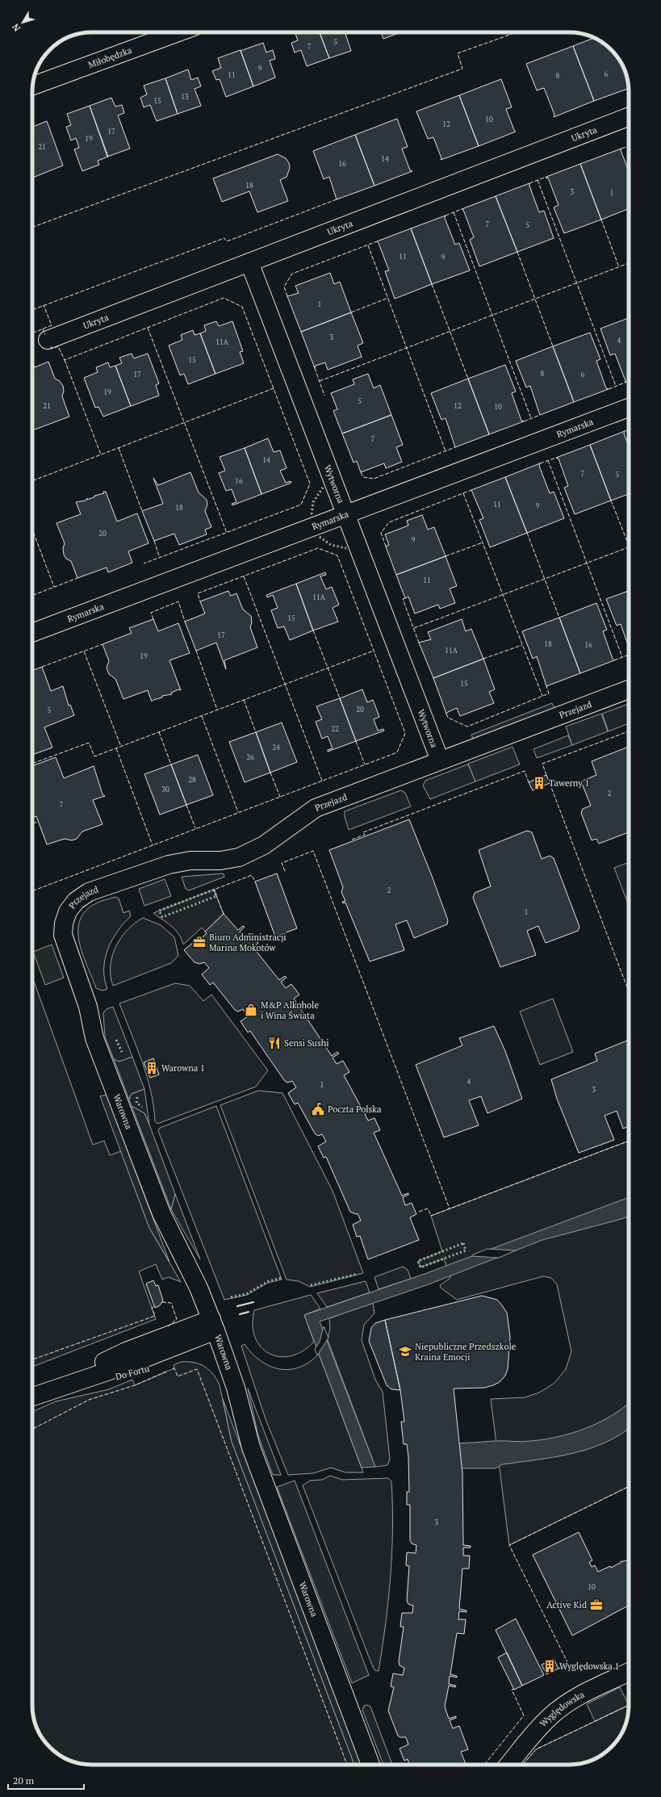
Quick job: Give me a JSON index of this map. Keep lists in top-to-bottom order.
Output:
{
  "streets": {
    "street": [
      "Miłobędzka",
      "Ukryta",
      "Rymarska",
      "Wytworna",
      "Przejazd",
      "Warowna",
      "Do Fortu",
      "Wyględowska"
    ]
  },
  "crossings": [
    ["Ukryta", "Wytworna"],
    ["Rymarska", "Wytworna"],
    ["Wytworna", "Przejazd"],
    ["Przejazd", "Warowna"],
    ["Warowna", "Do Fortu"]
  ],
  "places": {
    "building": ["Tawerny 1", "Warowna 1", "Wyględowska 1"],
    "office": ["Biuro Administracji Marina Mokotów", "Active Kid"],
    "shop": ["M&P Alkohole i Wina Świata"],
    "restaurant": ["Sensi Sushi"],
    "public building": ["Poczta Polska"],
    "school or university": ["Niepubliczne Przedszkole Kraina Emocji"]
  },
  "house_numbers": [
    "5",
    "7",
    "9",
    "6",
    "11",
    "8",
    "13",
    "15",
    "10",
    "12",
    "17",
    "19",
    "21",
    "14",
    "16",
    "18",
    "3",
    "1",
    "7",
    "5",
    "11",
    "9",
    "1",
    "3",
    "4",
    "11A",
    "15",
    "8",
    "17",
    "6",
    "19",
    "5",
    "21",
    "12",
    "10",
    "7",
    "14",
    "7",
    "5",
    "16",
    "11",
    "9",
    "18",
    "20",
    "9",
    "11",
    "11A",
    "15",
    "17",
    "18",
    "16",
    "11A",
    "19",
    "15",
    "20",
    "5",
    "22",
    "24",
    "26",
    "28",
    "30",
    "2",
    "7",
    "2",
    "1",
    "4",
    "1",
    "3",
    "3",
    "10"
  ],
  "scale_bar": "20 m",
  "north": "bottom left"
}
